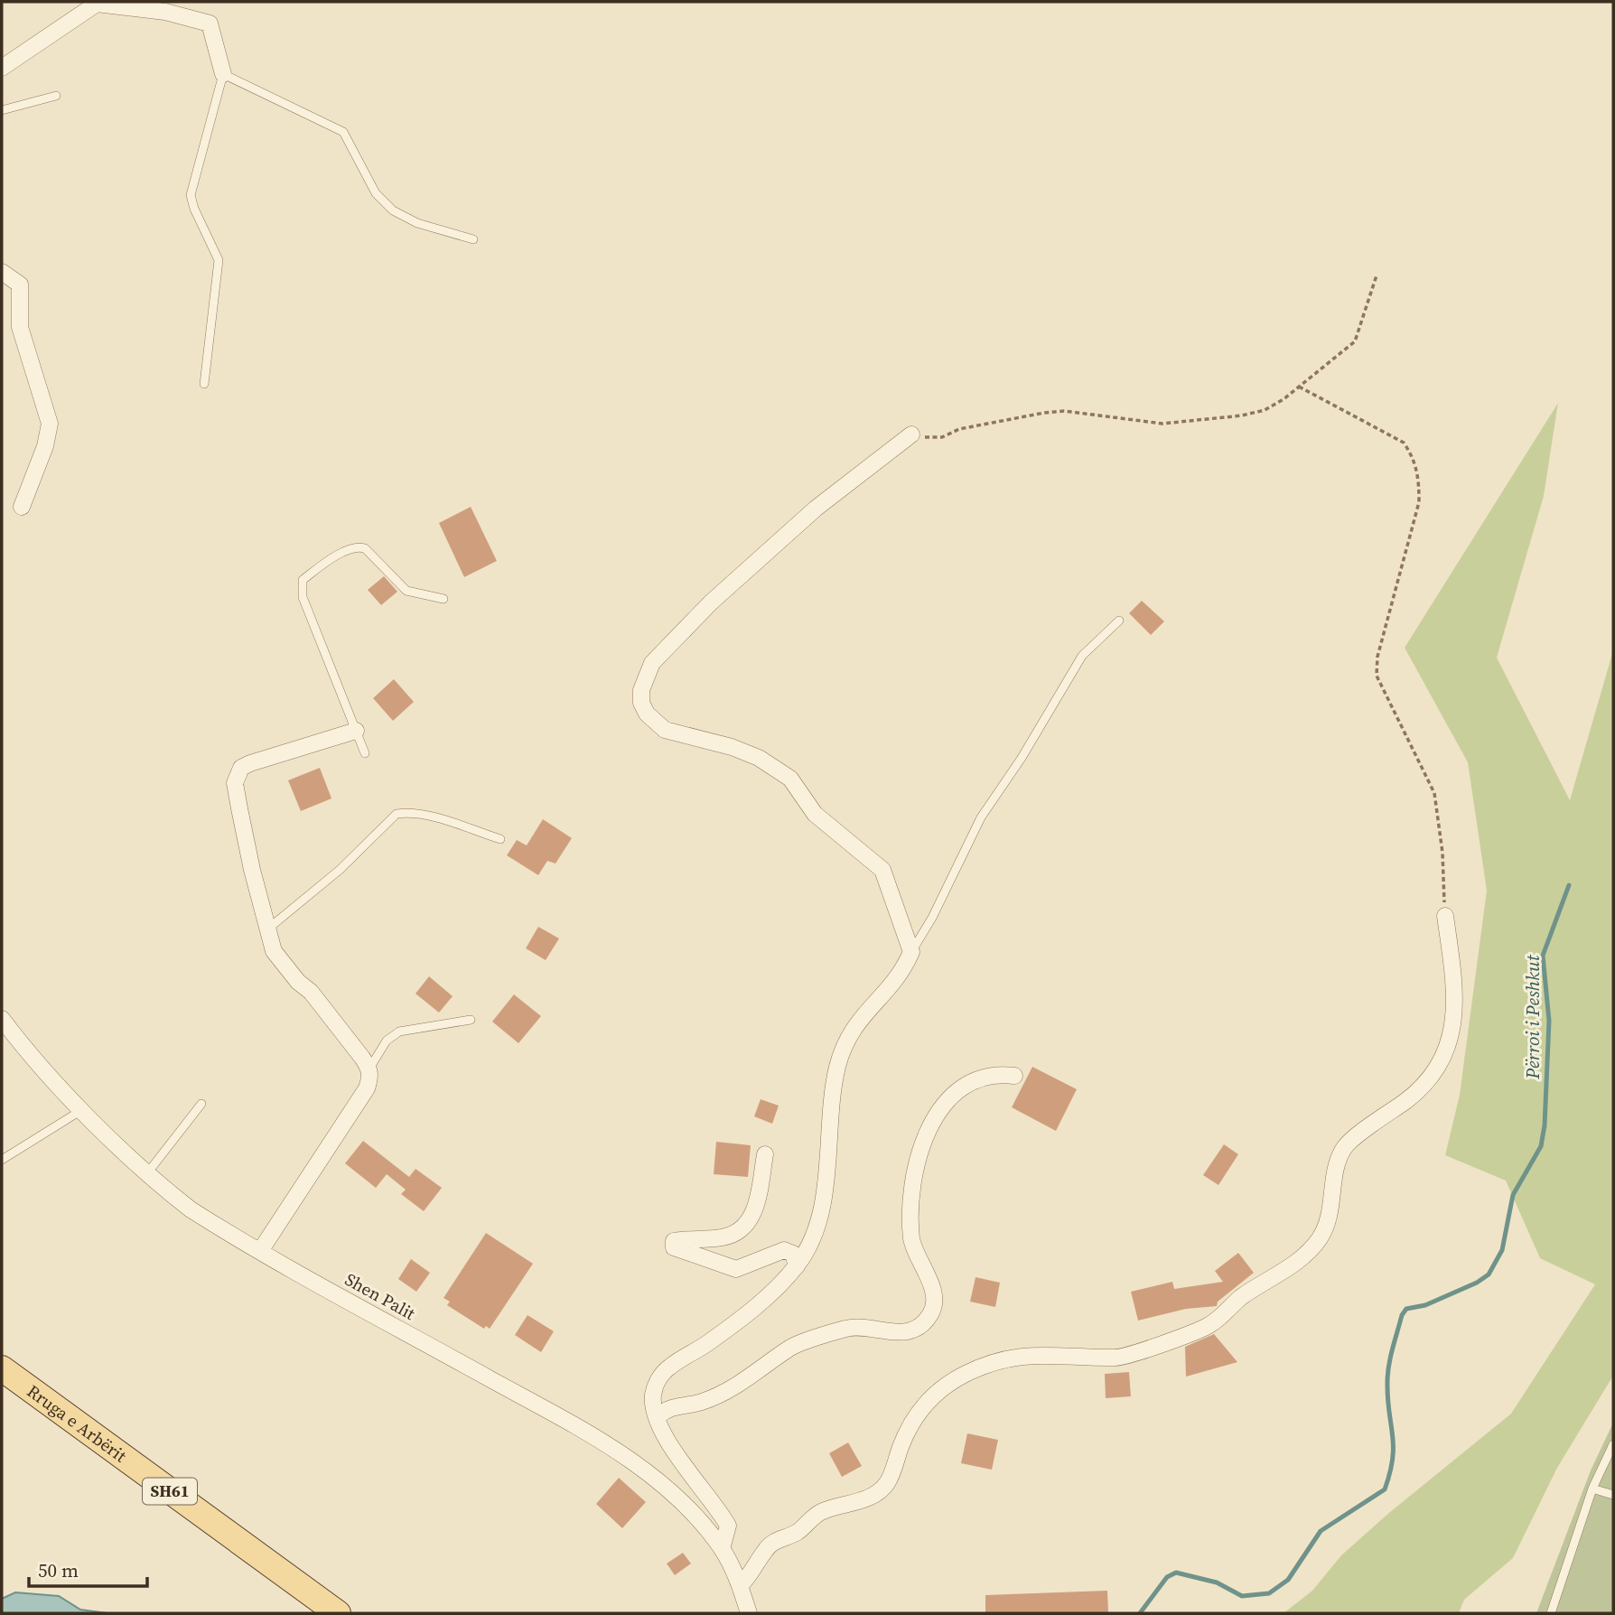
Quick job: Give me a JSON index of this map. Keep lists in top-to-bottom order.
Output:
{
  "streets": {
    "main road": ["Rruga e Arbërit", "SH61"],
    "street": ["Shen Palit"]
  },
  "water": ["Përroi i Peshkut"],
  "scale_bar": "50 m"
}
